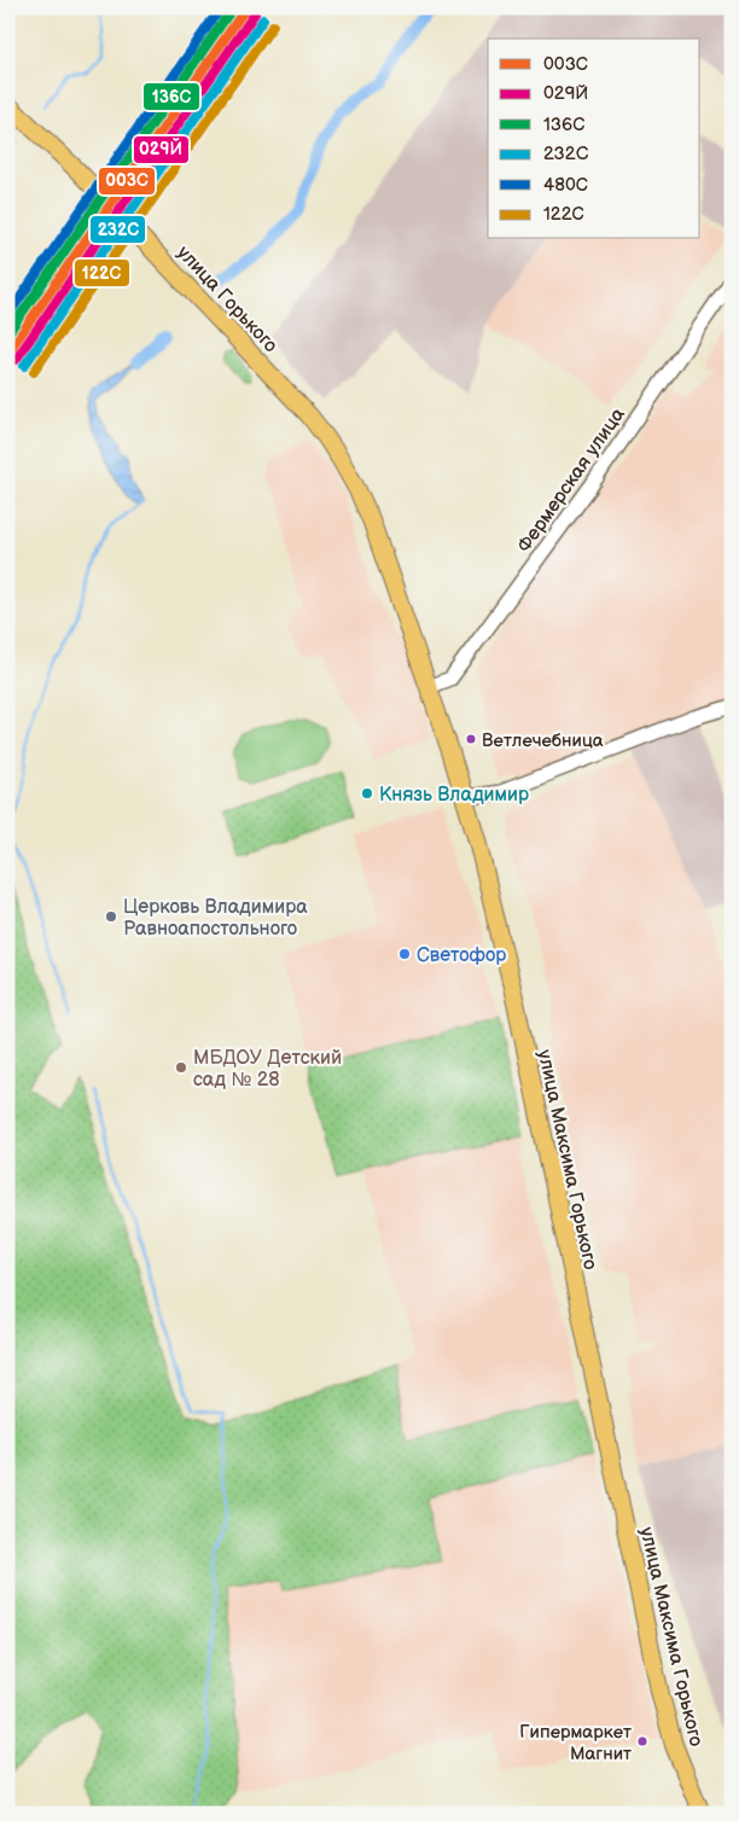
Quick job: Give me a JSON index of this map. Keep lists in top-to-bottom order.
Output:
{
  "streets": {
    "main road": ["улица Горького", "улица Максима Горького"],
    "street": ["Фермерская улица"]
  },
  "crossings": [
    ["улица Горького", "улица Максима Горького"],
    ["Фермерская улица", "улица Максима Горького"]
  ],
  "places": [
    "Ветлечебница",
    "Князь Владимир",
    "Церковь Владимира Равноапостольного",
    "Светофор",
    "МБДОУ Детский сад № 28",
    "Гипермаркет Магнит"
  ],
  "lines": [
    "transit line 003С",
    "transit line 136С",
    "transit line 480С",
    "transit line 029Й",
    "transit line 232C",
    "transit line 122С"
  ],
  "legend": [
    "003С",
    "029Й",
    "136С",
    "232C",
    "480С",
    "122С"
  ]
}
